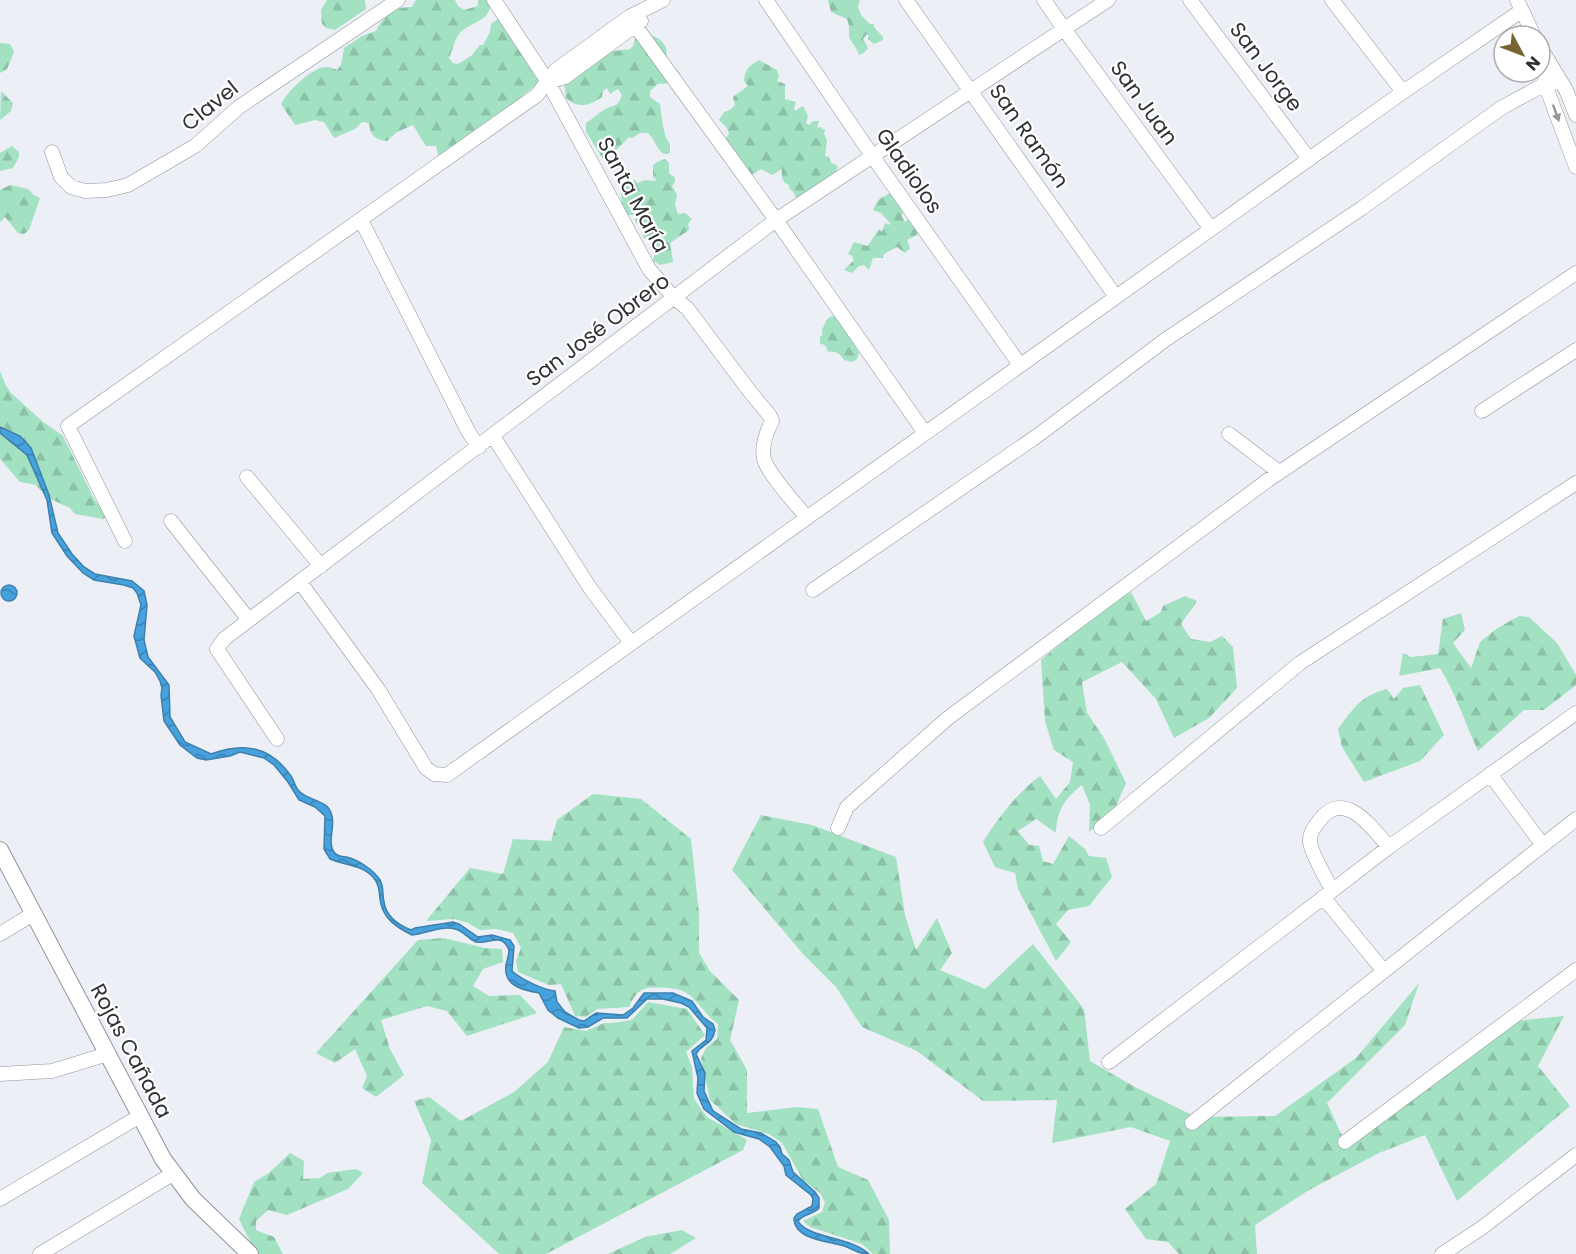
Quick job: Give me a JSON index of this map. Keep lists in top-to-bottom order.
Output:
{
  "streets": {
    "main road": ["Rojas Cañada"],
    "street": [
      "San Jorge",
      "San Juan",
      "Clavel",
      "San Ramón",
      "Gladiolos",
      "Santa María",
      "San José Obrero"
    ]
  },
  "crossings": [
    ["San Juan", "San José Obrero"],
    ["San Ramón", "San José Obrero"],
    ["Gladiolos", "San José Obrero"],
    ["Santa María", "San José Obrero"]
  ],
  "north": "bottom right"
}
